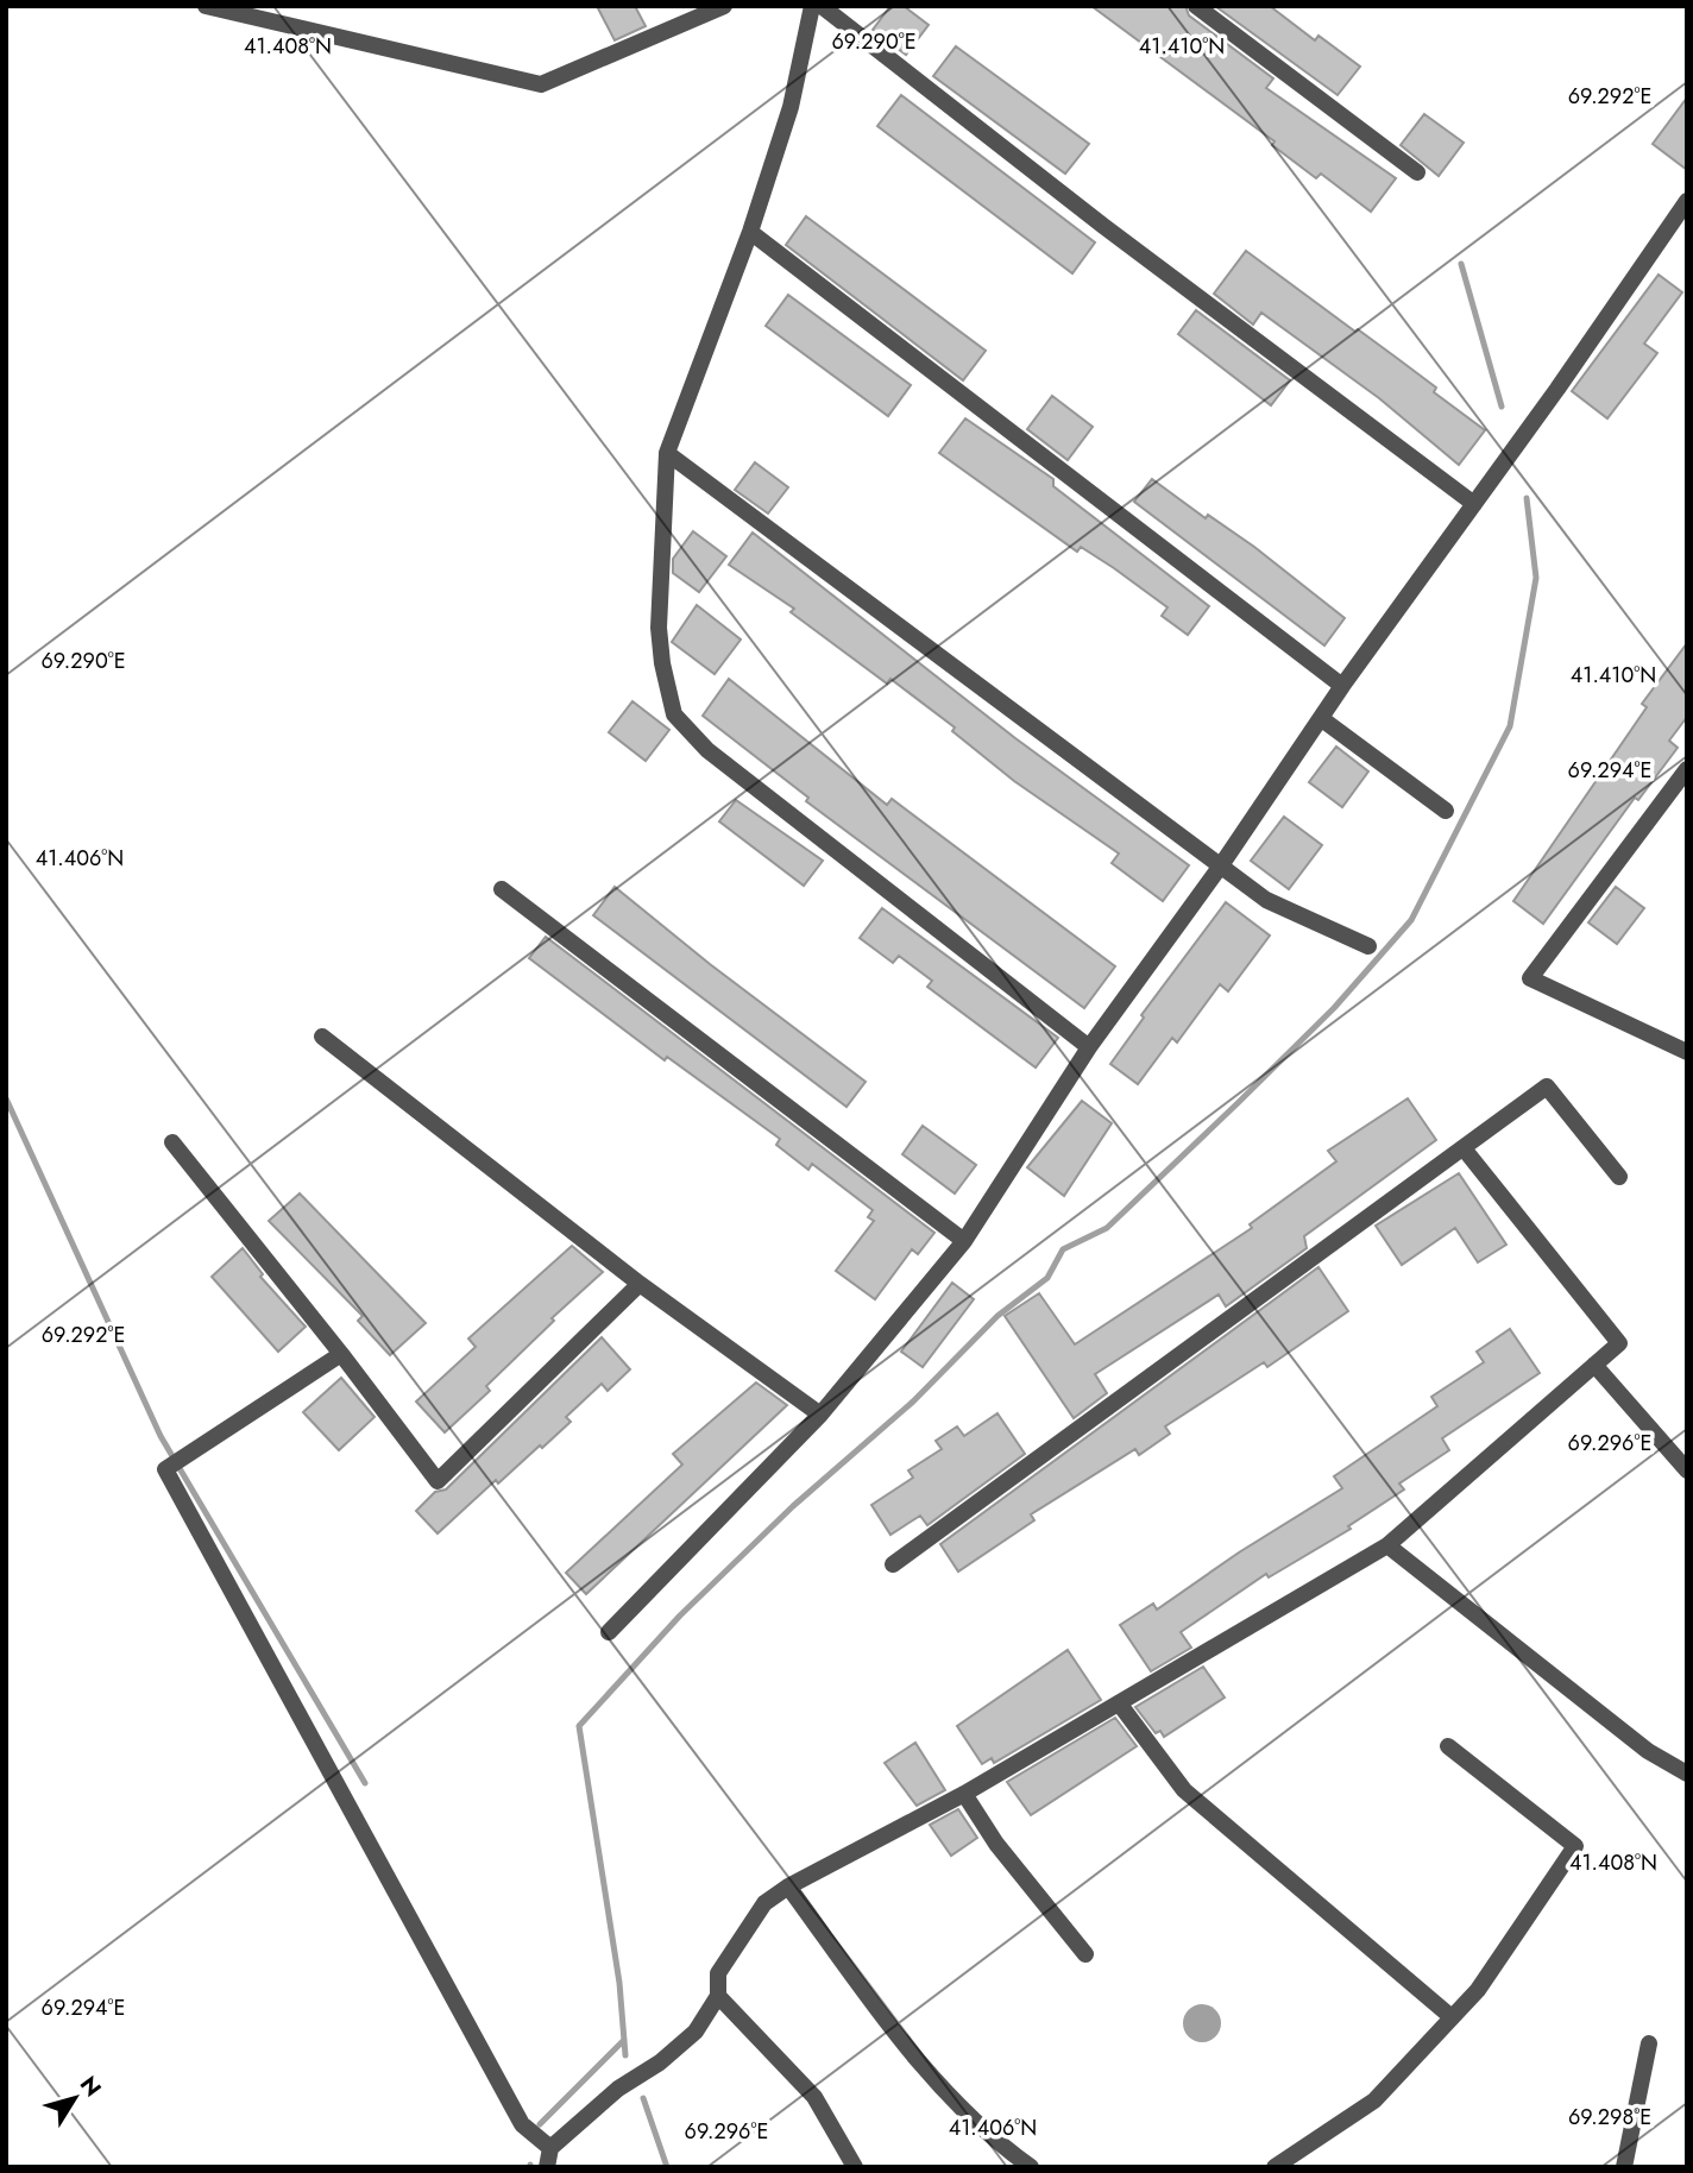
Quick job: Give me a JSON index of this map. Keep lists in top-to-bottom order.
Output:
{
  "north": "top right",
  "coordinates": [
    "69.290°E",
    "41.408°N",
    "41.410°N",
    "69.292°E",
    "69.294°E",
    "41.406°N",
    "69.296°E",
    "69.298°E"
  ]
}
